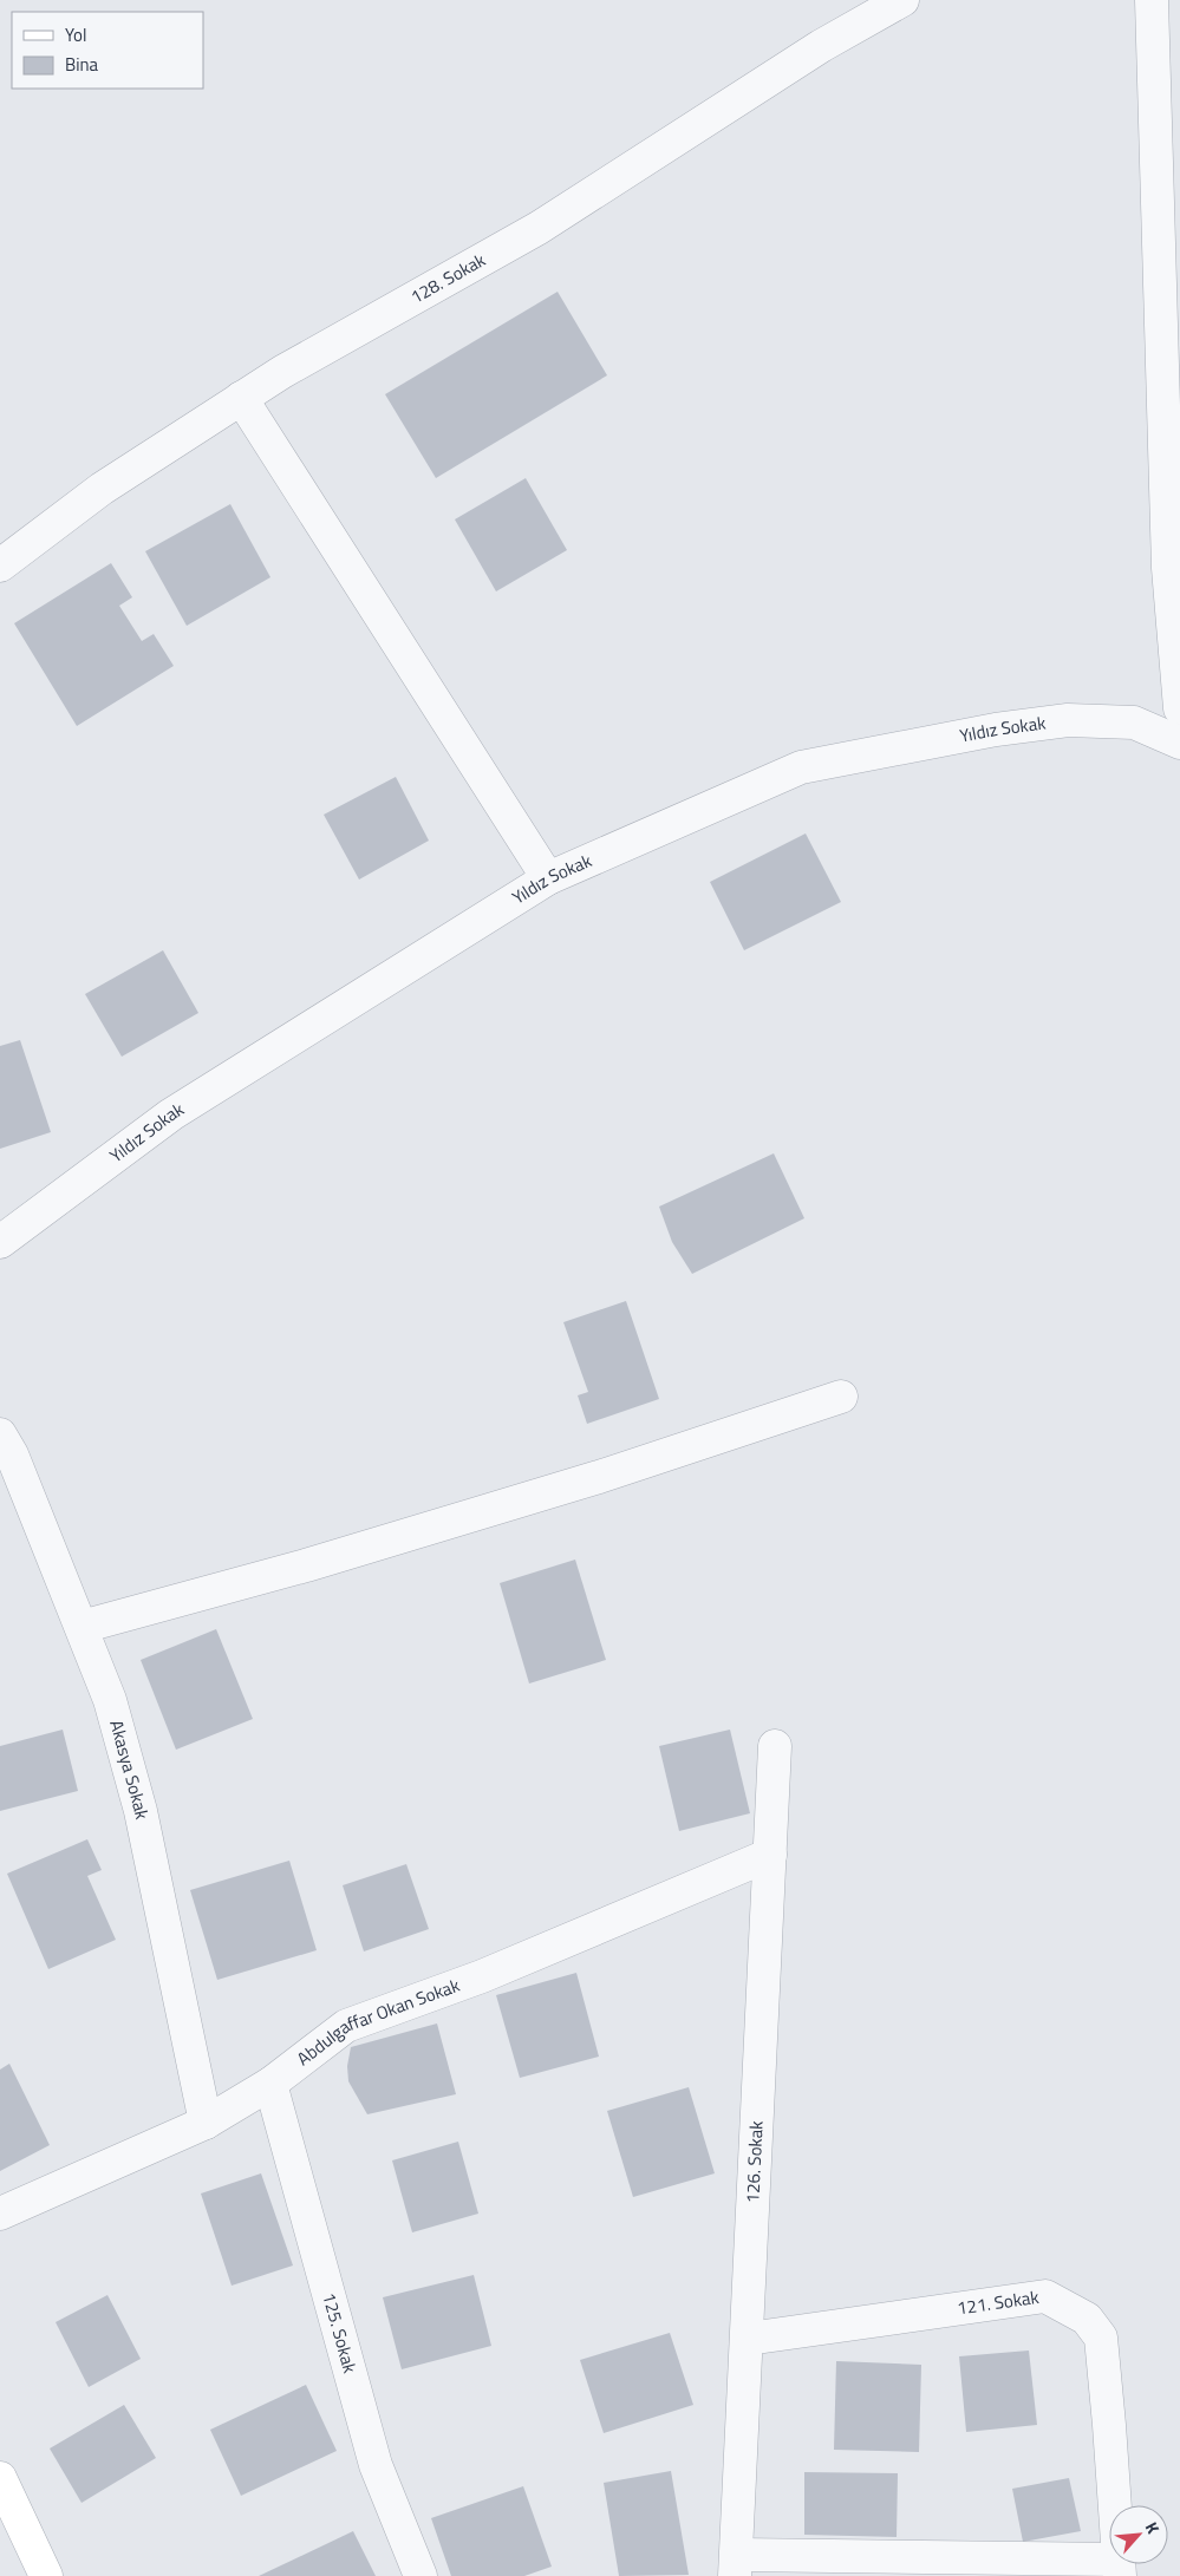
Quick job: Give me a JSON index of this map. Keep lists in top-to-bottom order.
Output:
{
  "streets": {
    "street": [
      "128. Sokak",
      "Yıldız Sokak",
      "Akasya Sokak",
      "Abdulgaffar Okan Sokak",
      "126. Sokak",
      "121. Sokak",
      "125. Sokak"
    ]
  },
  "crossings": [
    ["Akasya Sokak", "Abdulgaffar Okan Sokak"],
    ["Abdulgaffar Okan Sokak", "126. Sokak"],
    ["Abdulgaffar Okan Sokak", "125. Sokak"],
    ["126. Sokak", "121. Sokak"]
  ],
  "legend": ["Yol", "Bina"],
  "north": "top right"
}
